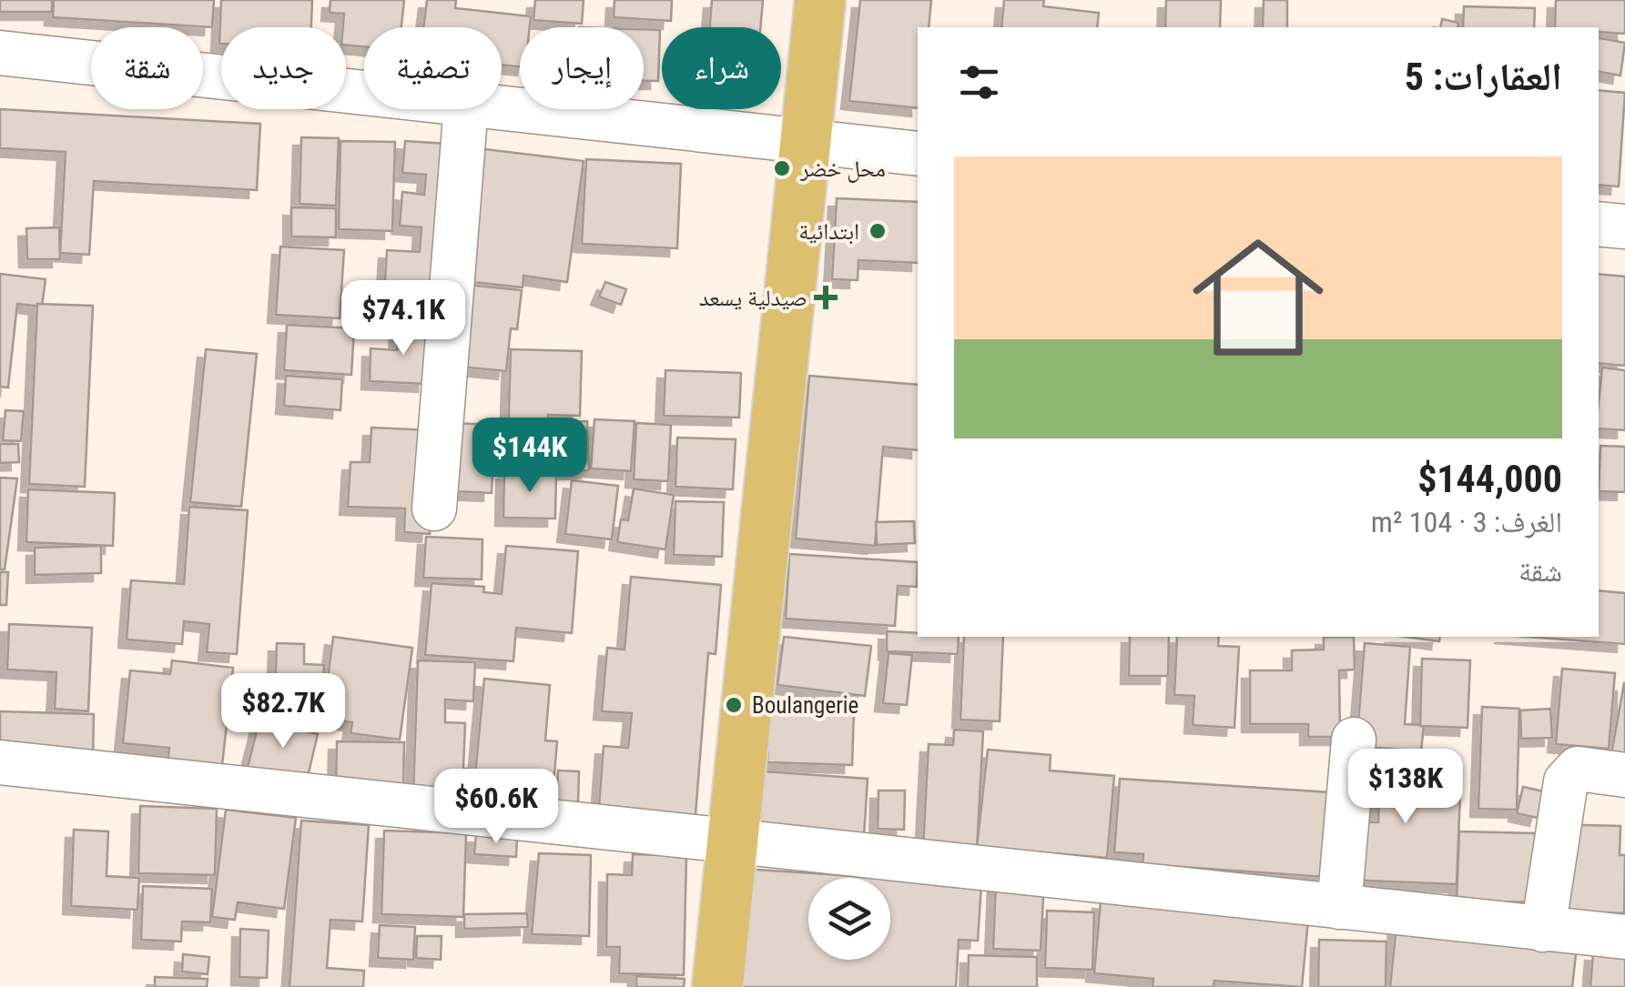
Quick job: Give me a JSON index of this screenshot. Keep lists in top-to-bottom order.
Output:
{
  "places": {
    "other": ["محل خضر", "ابتدائية", "Boulangerie"],
    "health": ["صيدلية يسعد"]
  },
  "page": {
    "chip": [
      "شراء",
      "إيجار",
      "تصفية",
      "جديد",
      "شقة"
    ],
    "heading": "العقارات: 5",
    "list": [
      {
        "name": "$144,000",
        "note": "الغرف: 3 · 104 m² · شقة"
      }
    ],
    "price": [
      "$74.1K",
      "$144K",
      "$82.7K",
      "$138K",
      "$60.6K"
    ]
  }
}
